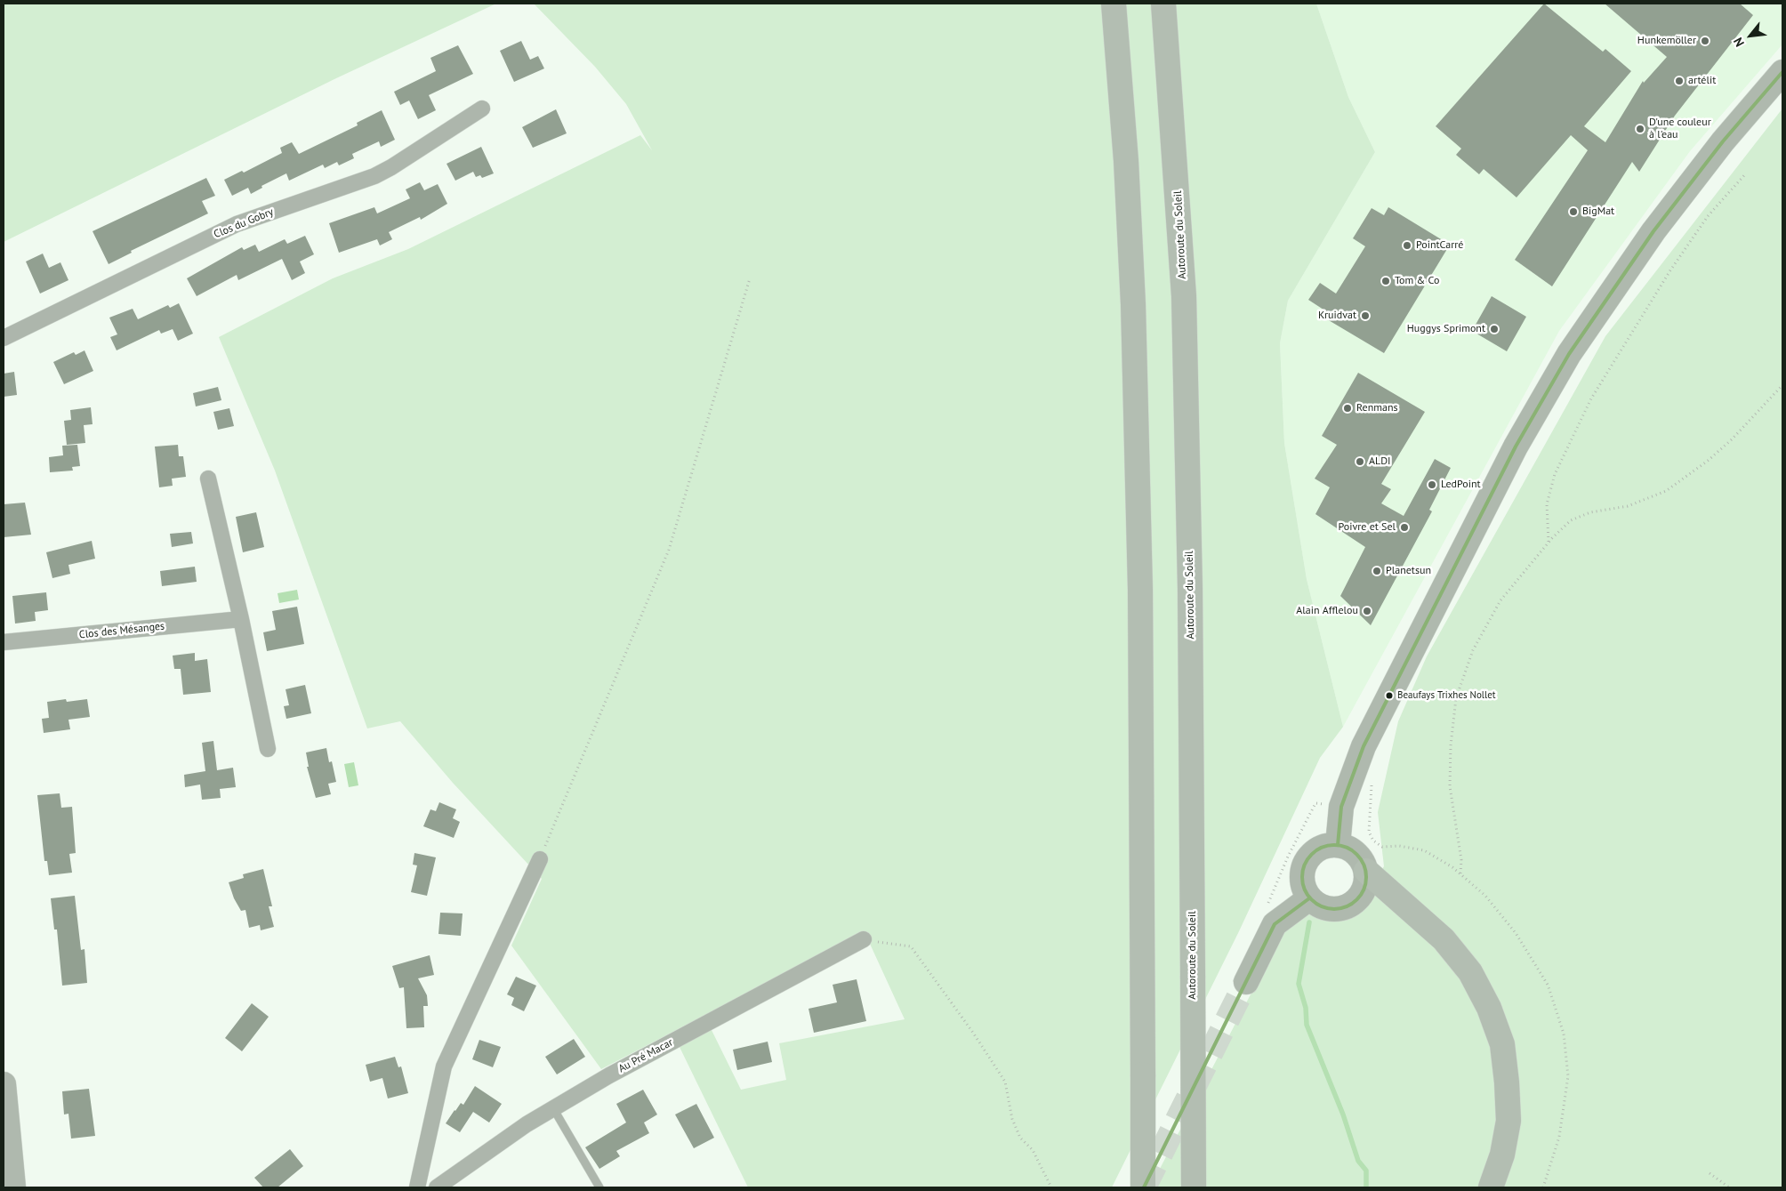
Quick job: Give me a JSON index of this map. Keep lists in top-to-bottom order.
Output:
{
  "streets": {
    "highway": ["Autoroute du Soleil"],
    "street": ["Clos du Gobry", "Clos des Mésanges", "Au Pré Macar"]
  },
  "places": [
    "Hunkemöller",
    "artélit",
    "D'une couleur à l'eau",
    "BigMat",
    "PointCarré",
    "Tom & Co",
    "Kruidvat",
    "Huggys Sprimont",
    "Renmans",
    "ALDI",
    "LedPoint",
    "Poivre et Sel",
    "Planetsun",
    "Alain Afflelou",
    "Beaufays Trixhes Nollet"
  ],
  "north": "bottom left"
}
